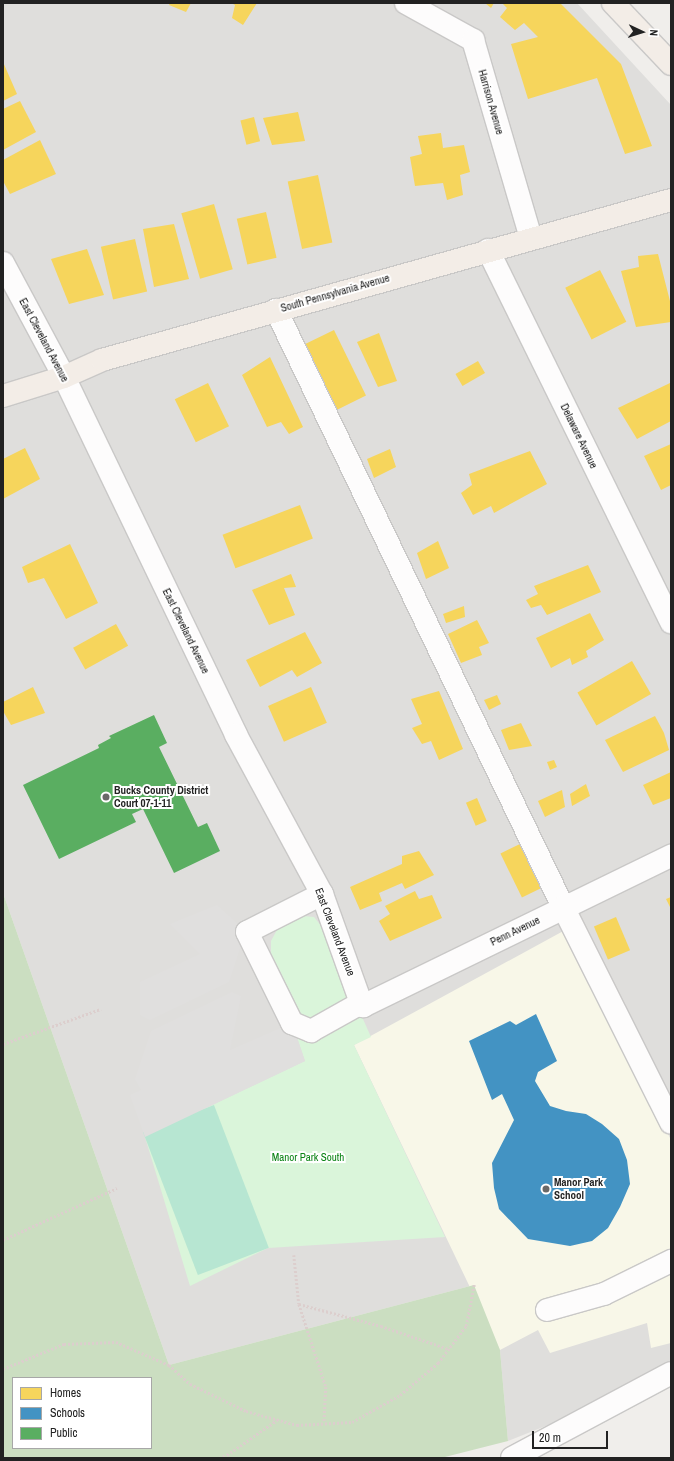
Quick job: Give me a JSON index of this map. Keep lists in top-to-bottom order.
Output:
{
  "streets": {
    "main road": ["South Pennsylvania Avenue"],
    "street": [
      "Harrison Avenue",
      "East Cleveland Avenue",
      "Delaware Avenue",
      "Penn Avenue"
    ]
  },
  "crossings": [
    ["Harrison Avenue", "South Pennsylvania Avenue"],
    ["South Pennsylvania Avenue", "East Cleveland Avenue"],
    ["South Pennsylvania Avenue", "Delaware Avenue"],
    ["East Cleveland Avenue", "Penn Avenue"]
  ],
  "parks": ["Manor Park South"],
  "places": ["Bucks County District Court 07-1-11", "Manor Park School"],
  "legend": ["Homes", "Schools", "Public"],
  "scale_bar": "20 m",
  "north": "right"
}
